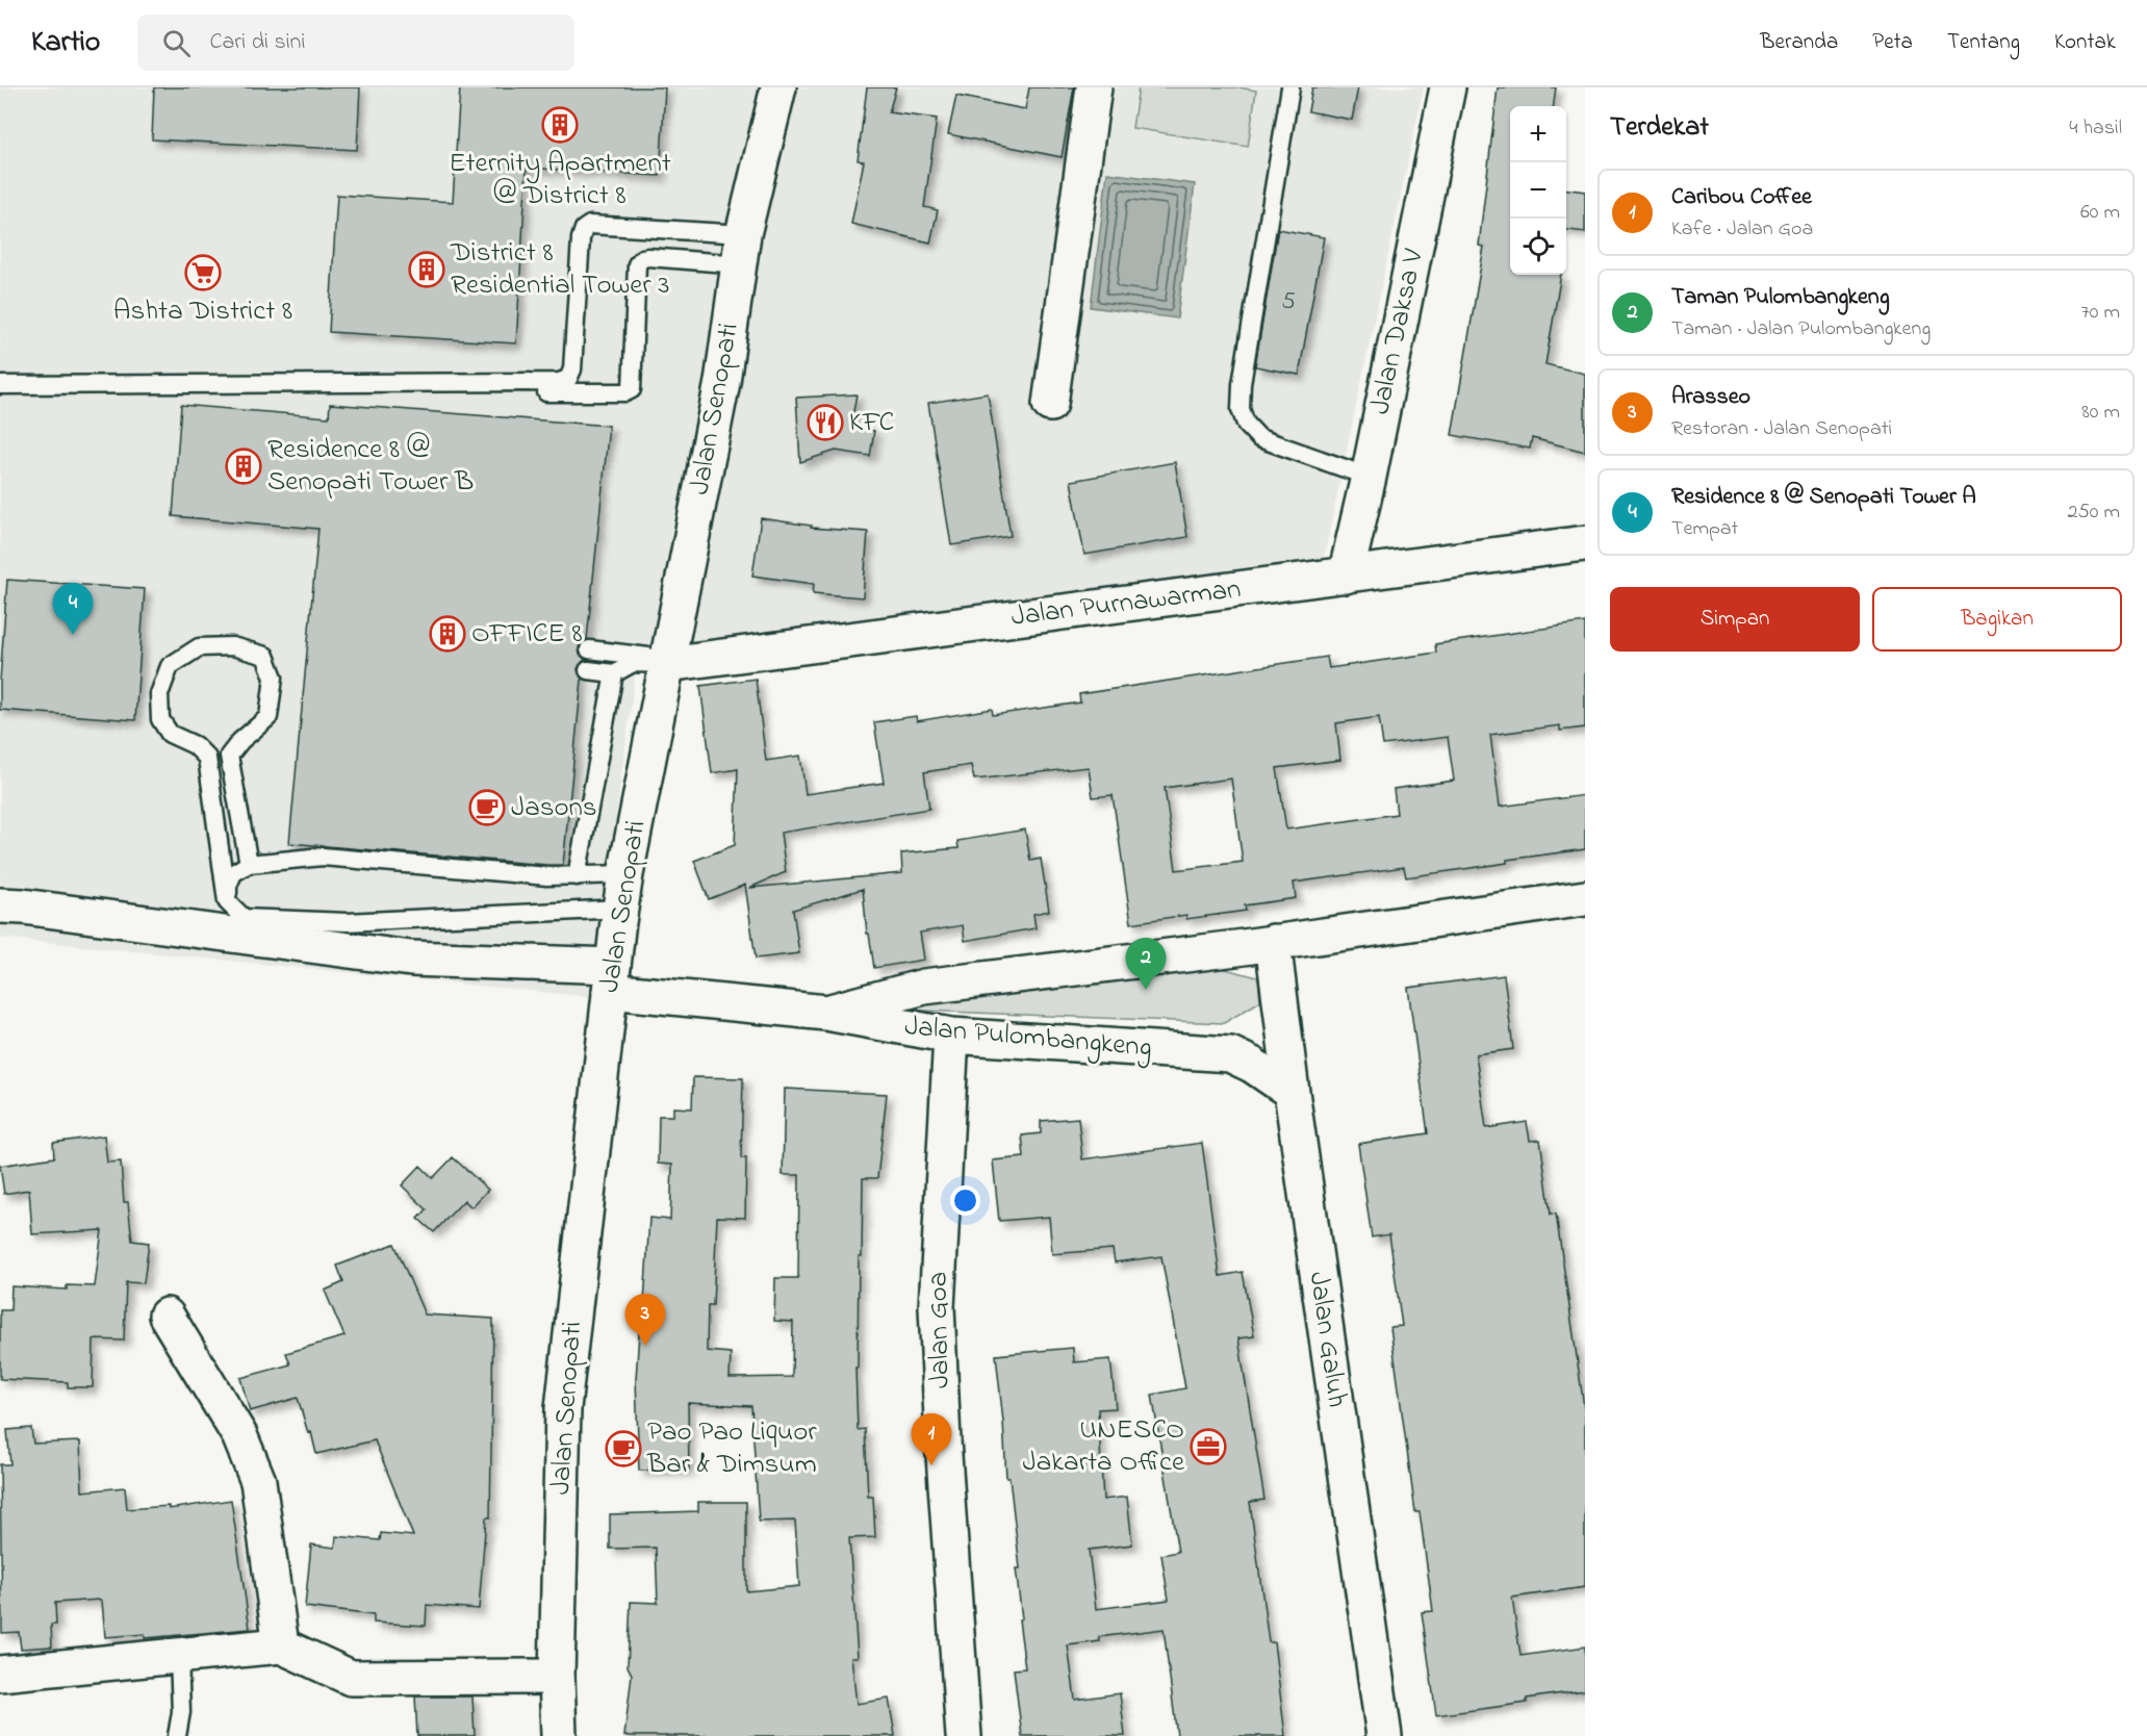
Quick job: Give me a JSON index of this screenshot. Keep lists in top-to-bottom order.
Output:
{
  "streets": {
    "street": [
      "Jalan Daksa V",
      "Jalan Senopati",
      "Jalan Purnawarman",
      "Jalan Pulombangkeng",
      "Jalan Goa",
      "Jalan Galuh"
    ]
  },
  "crossings": [
    ["Jalan Daksa V", "Jalan Purnawarman"],
    ["Jalan Senopati", "Jalan Purnawarman"],
    ["Jalan Senopati", "Jalan Pulombangkeng"],
    ["Jalan Pulombangkeng", "Jalan Goa"],
    ["Jalan Pulombangkeng", "Jalan Galuh"]
  ],
  "places": {
    "building": [
      "Eternity Apartment @ District 8",
      "District 8 Residential Tower 3",
      "Residence 8 @ Senopati Tower B",
      "OFFICE 8"
    ],
    "supermarket": ["Ashta District 8"],
    "restaurant": ["KFC"],
    "cafe": ["Jasons", "Pao Pao Liquor Bar & Dimsum"],
    "office": ["UNESCO Jakarta Office"]
  },
  "house_numbers": ["5"],
  "page": {
    "header": "Kartio",
    "search": "Cari di sini",
    "nav": [
      "Beranda",
      "Peta",
      "Tentang",
      "Kontak"
    ],
    "heading": ["Terdekat", "4 hasil"],
    "map_buttons": ["+", "−"],
    "list": [
      {
        "mark": "1",
        "name": "Caribou Coffee",
        "note": "Kafe · Jalan Goa",
        "value": "60 m"
      },
      {
        "mark": "2",
        "name": "Taman Pulombangkeng",
        "note": "Taman · Jalan Pulombangkeng",
        "value": "70 m"
      },
      {
        "mark": "3",
        "name": "Arasseo",
        "note": "Restoran · Jalan Senopati",
        "value": "80 m"
      },
      {
        "mark": "4",
        "name": "Residence 8 @ Senopati Tower A",
        "note": "Tempat",
        "value": "250 m"
      }
    ],
    "buttons": ["Simpan", "Bagikan"],
    "pins": [
      "4",
      "2",
      "3",
      "1"
    ]
  }
}
